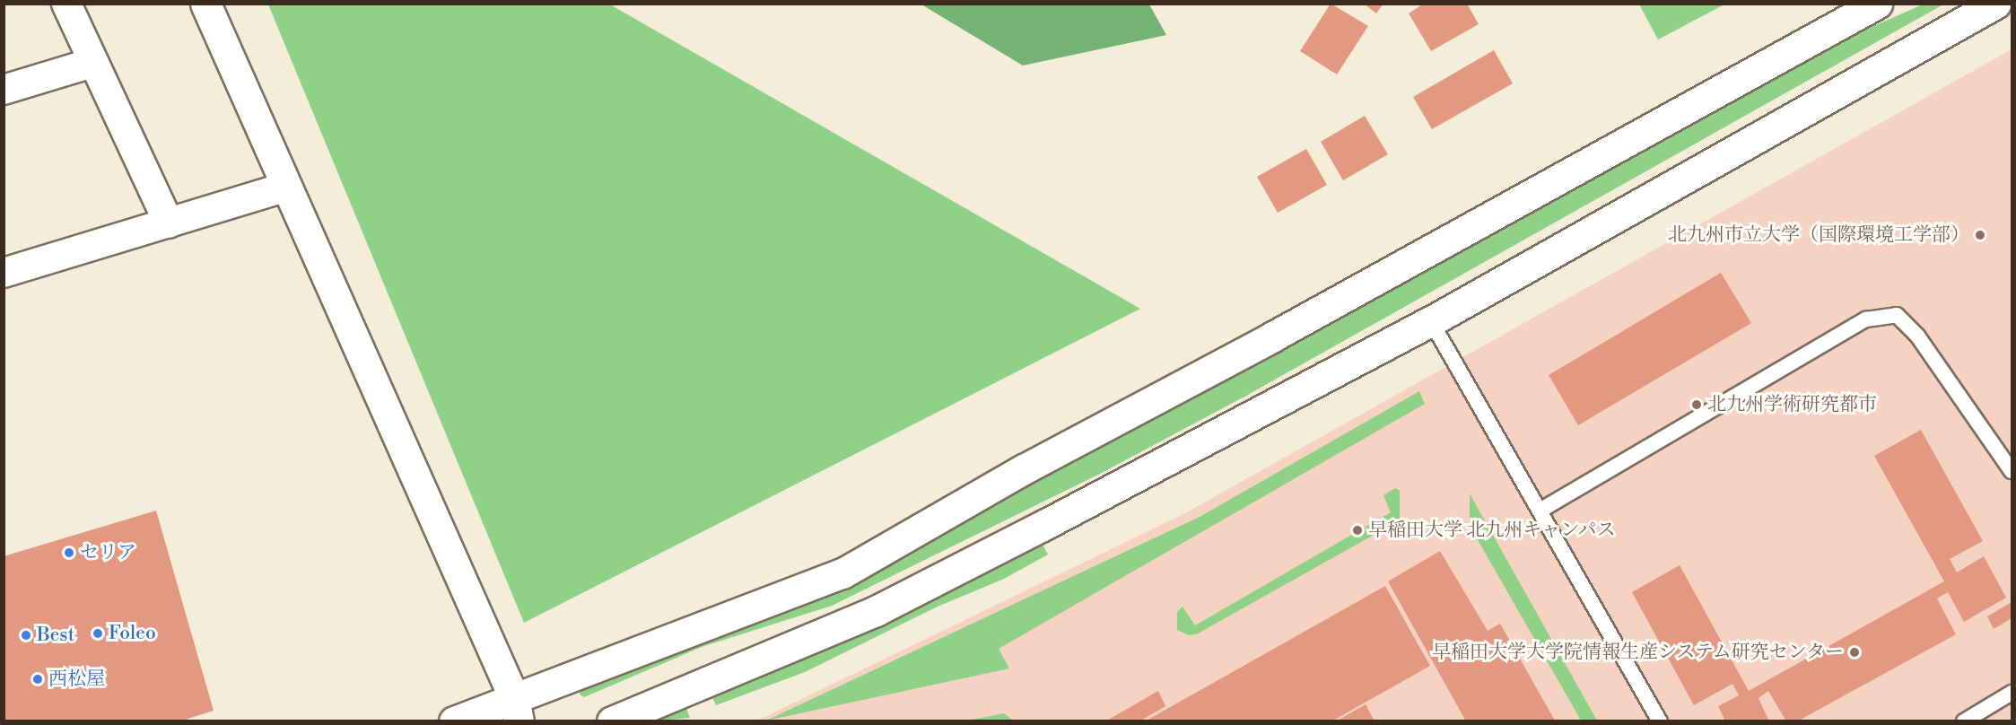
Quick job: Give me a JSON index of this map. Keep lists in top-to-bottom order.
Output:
{
  "places": [
    "北九州市立大学（国際環境工学部）",
    "北九州学術研究都市",
    "早稲田大学 北九州キャンパス",
    "セリア",
    "Foleo",
    "Best",
    "早稲田大学大学院情報生産システム研究センター",
    "西松屋"
  ]
}
